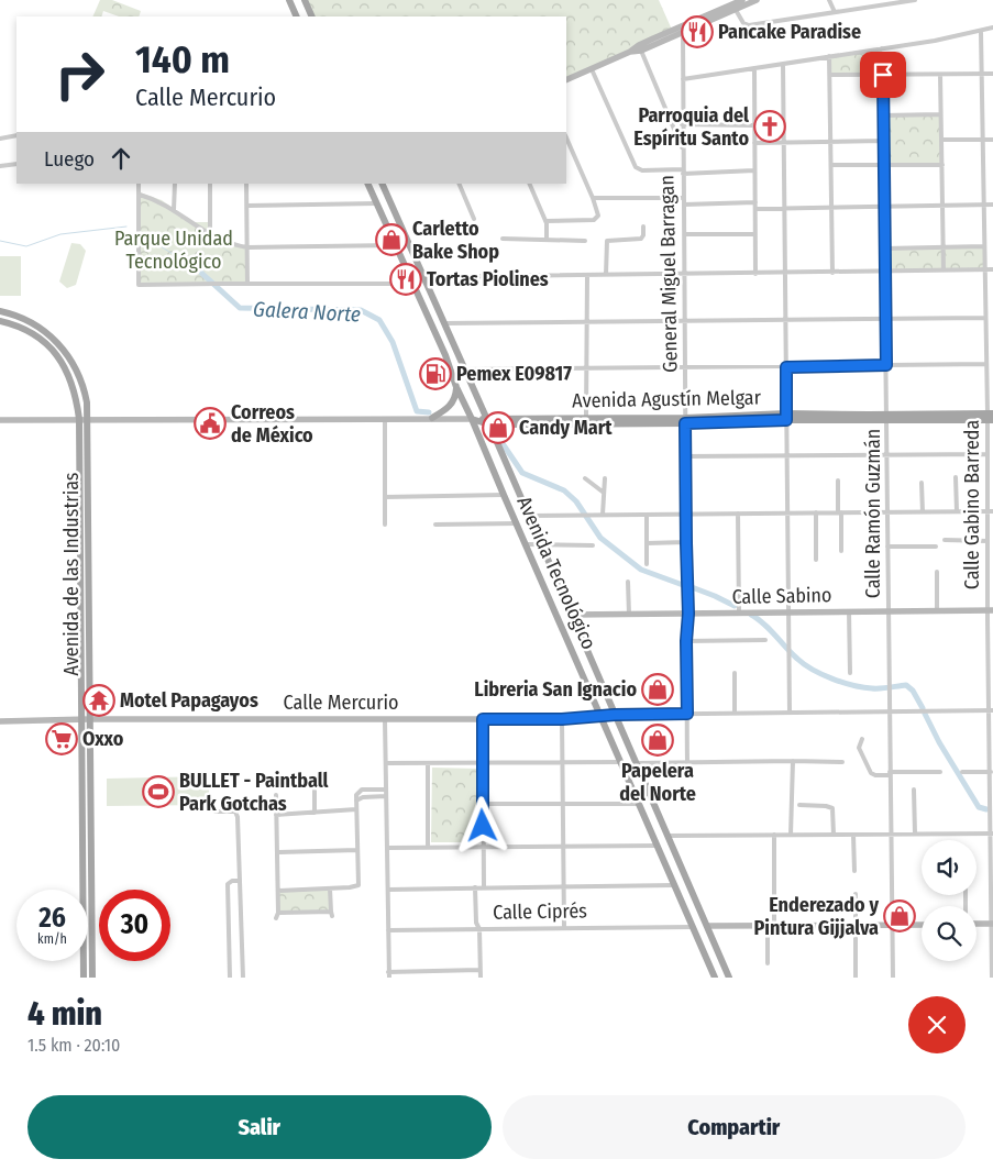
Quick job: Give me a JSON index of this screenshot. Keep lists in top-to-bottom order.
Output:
{
  "streets": {
    "main road": [
      "Avenida Agustín Melgar",
      "Avenida Tecnológico",
      "Avenida de las Industrias",
      "Calle Sabino",
      "Calle Mercurio"
    ],
    "street": [
      "General Miguel Barragan",
      "Calle Gabino Barreda",
      "Calle Ramón Guzmán",
      "Calle Ciprés"
    ]
  },
  "crossings": [
    ["General Miguel Barragan", "Avenida Agustín Melgar"],
    ["General Miguel Barragan", "Calle Sabino"],
    ["Avenida Agustín Melgar", "Calle Gabino Barreda"],
    ["Avenida Agustín Melgar", "Calle Ramón Guzmán"],
    ["Avenida Agustín Melgar", "Avenida Tecnológico"],
    ["Avenida Agustín Melgar", "Avenida de las Industrias"],
    ["Calle Gabino Barreda", "Calle Sabino"],
    ["Calle Ramón Guzmán", "Calle Sabino"],
    ["Avenida Tecnológico", "Calle Sabino"],
    ["Avenida Tecnológico", "Calle Mercurio"],
    ["Avenida Tecnológico", "Calle Ciprés"],
    ["Avenida de las Industrias", "Calle Mercurio"]
  ],
  "water": ["Galera Norte"],
  "parks": ["Parque Unidad Tecnológico"],
  "places": {
    "restaurant": ["Pancake Paradise", "Tortas Piolines"],
    "church": ["Parroquia del Espíritu Santo"],
    "shop": [
      "Carletto Bake Shop",
      "Candy Mart",
      "Libreria San Ignacio",
      "Papelera del Norte",
      "Enderezado y Pintura Gijjalva"
    ],
    "fuel station": ["Pemex E09817"],
    "public building": ["Correos de México"],
    "temple": ["Motel Papagayos"],
    "supermarket": ["Oxxo"],
    "sports": ["BULLET - Paintball Park Gotchas"]
  },
  "page": {
    "turn": ["140 m", "Calle Mercurio"],
    "then": "Luego",
    "speed": "26 km/h",
    "limit": "30",
    "heading": ["4 min", "1.5 km · 20:10"],
    "buttons": ["Salir", "Compartir"]
  }
}
